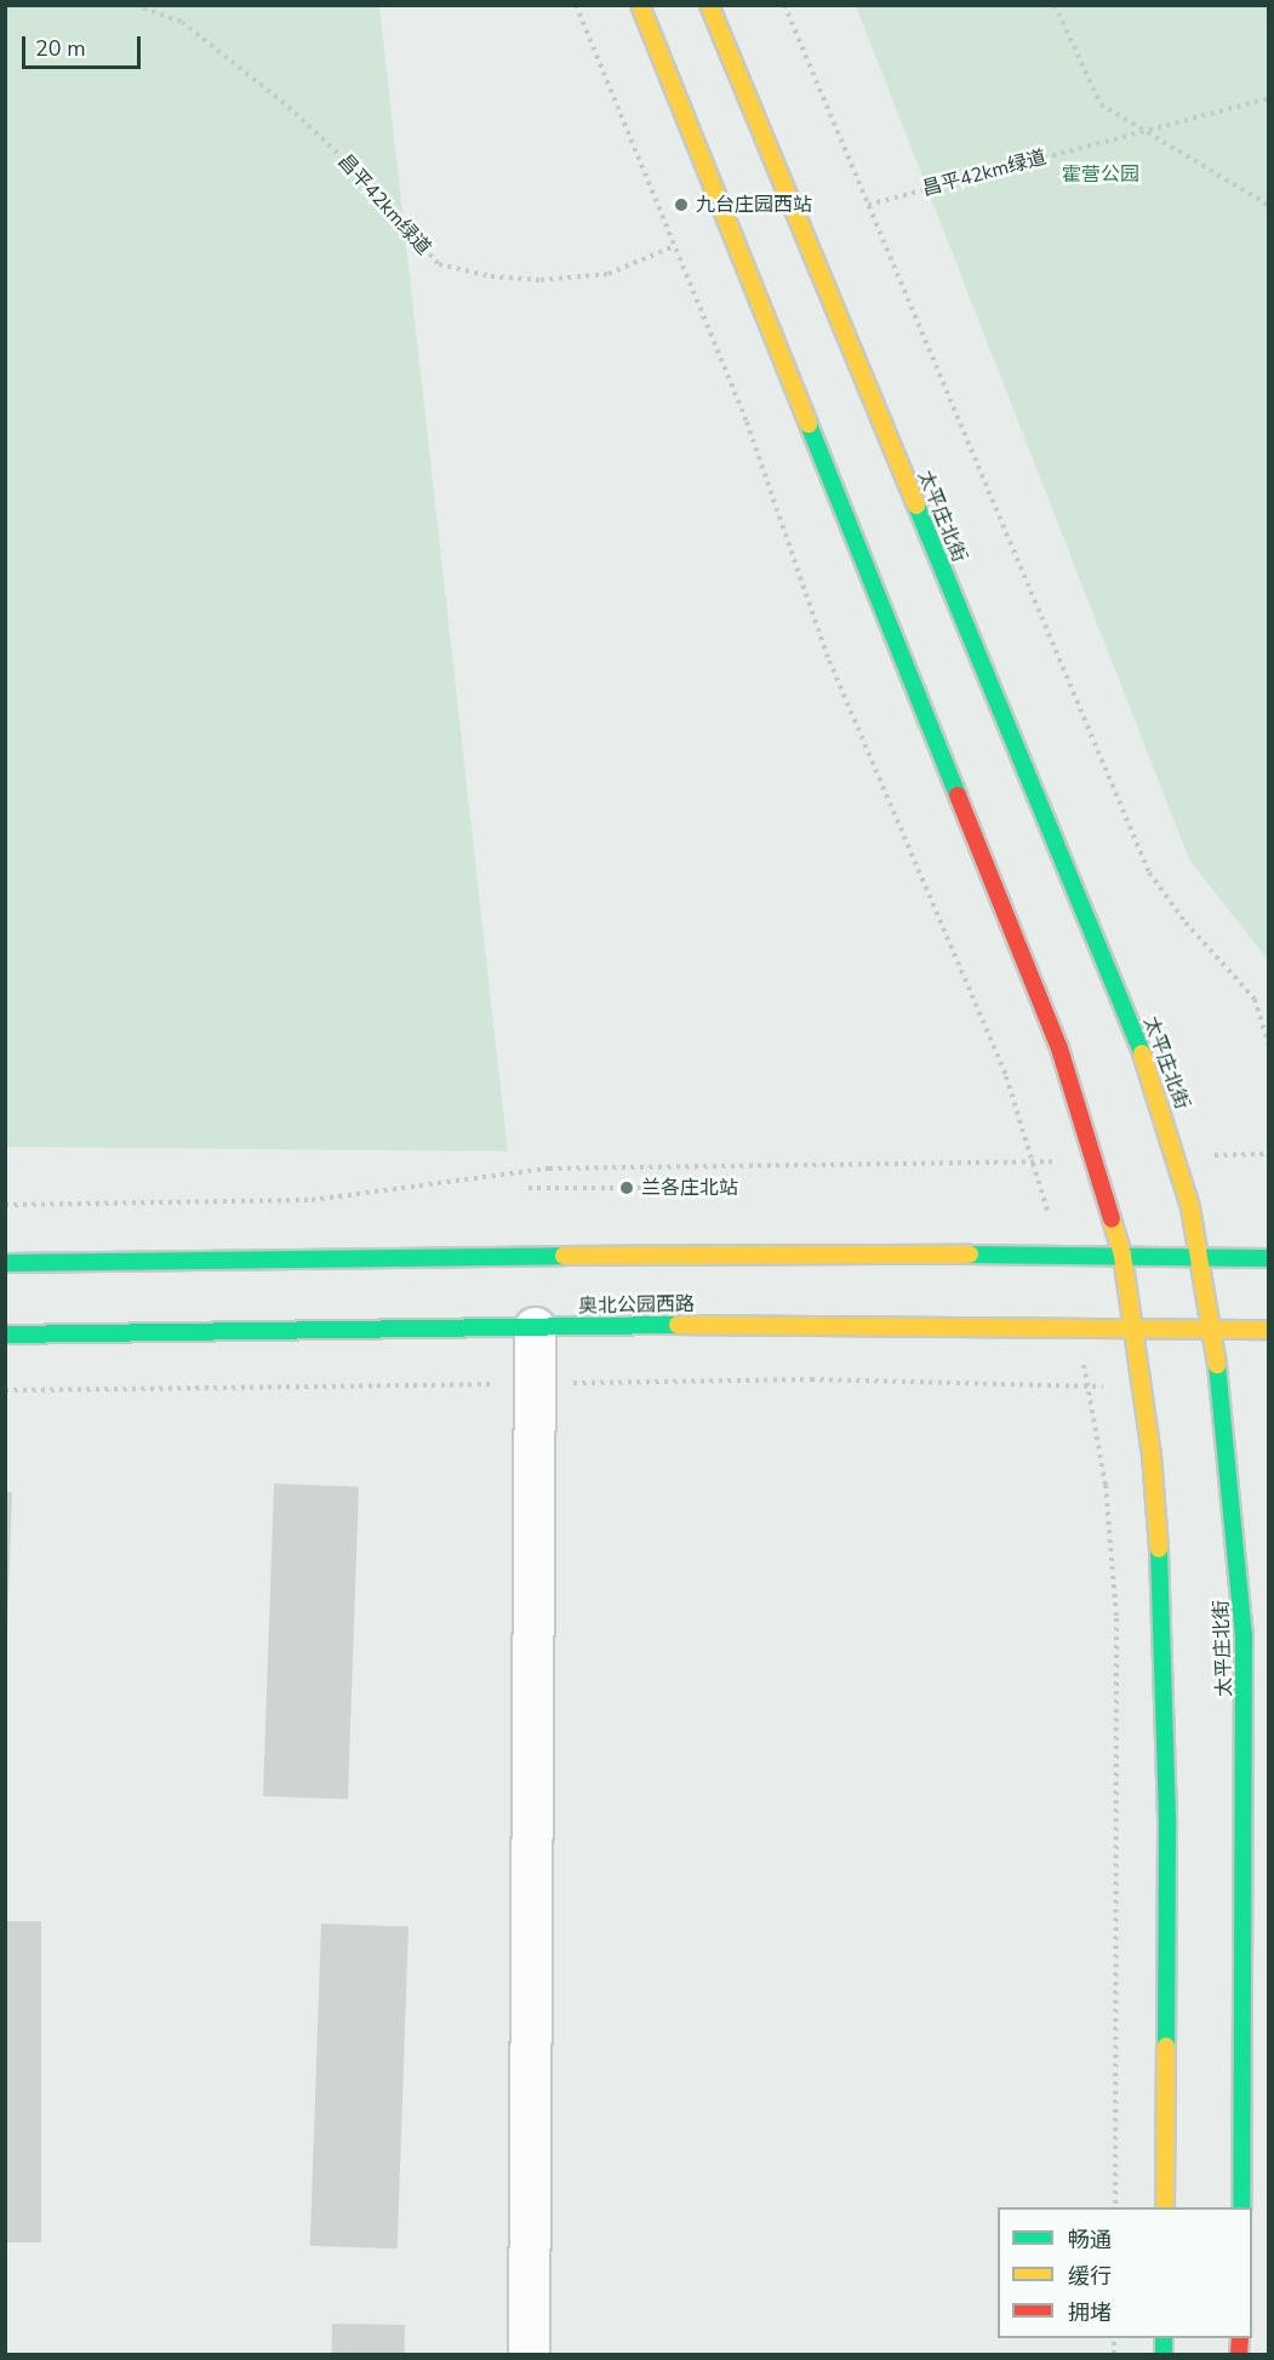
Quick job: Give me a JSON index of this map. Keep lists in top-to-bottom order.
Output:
{
  "streets": {
    "main road": ["太平庄北街", "奥北公园西路"],
    "path": ["昌平42km绿道"]
  },
  "crossings": [
    ["太平庄北街", "奥北公园西路"]
  ],
  "parks": ["霍营公园"],
  "places": ["九台庄园西站", "兰各庄北站"],
  "legend": ["畅通", "缓行", "拥堵"],
  "scale_bar": "20 m"
}
